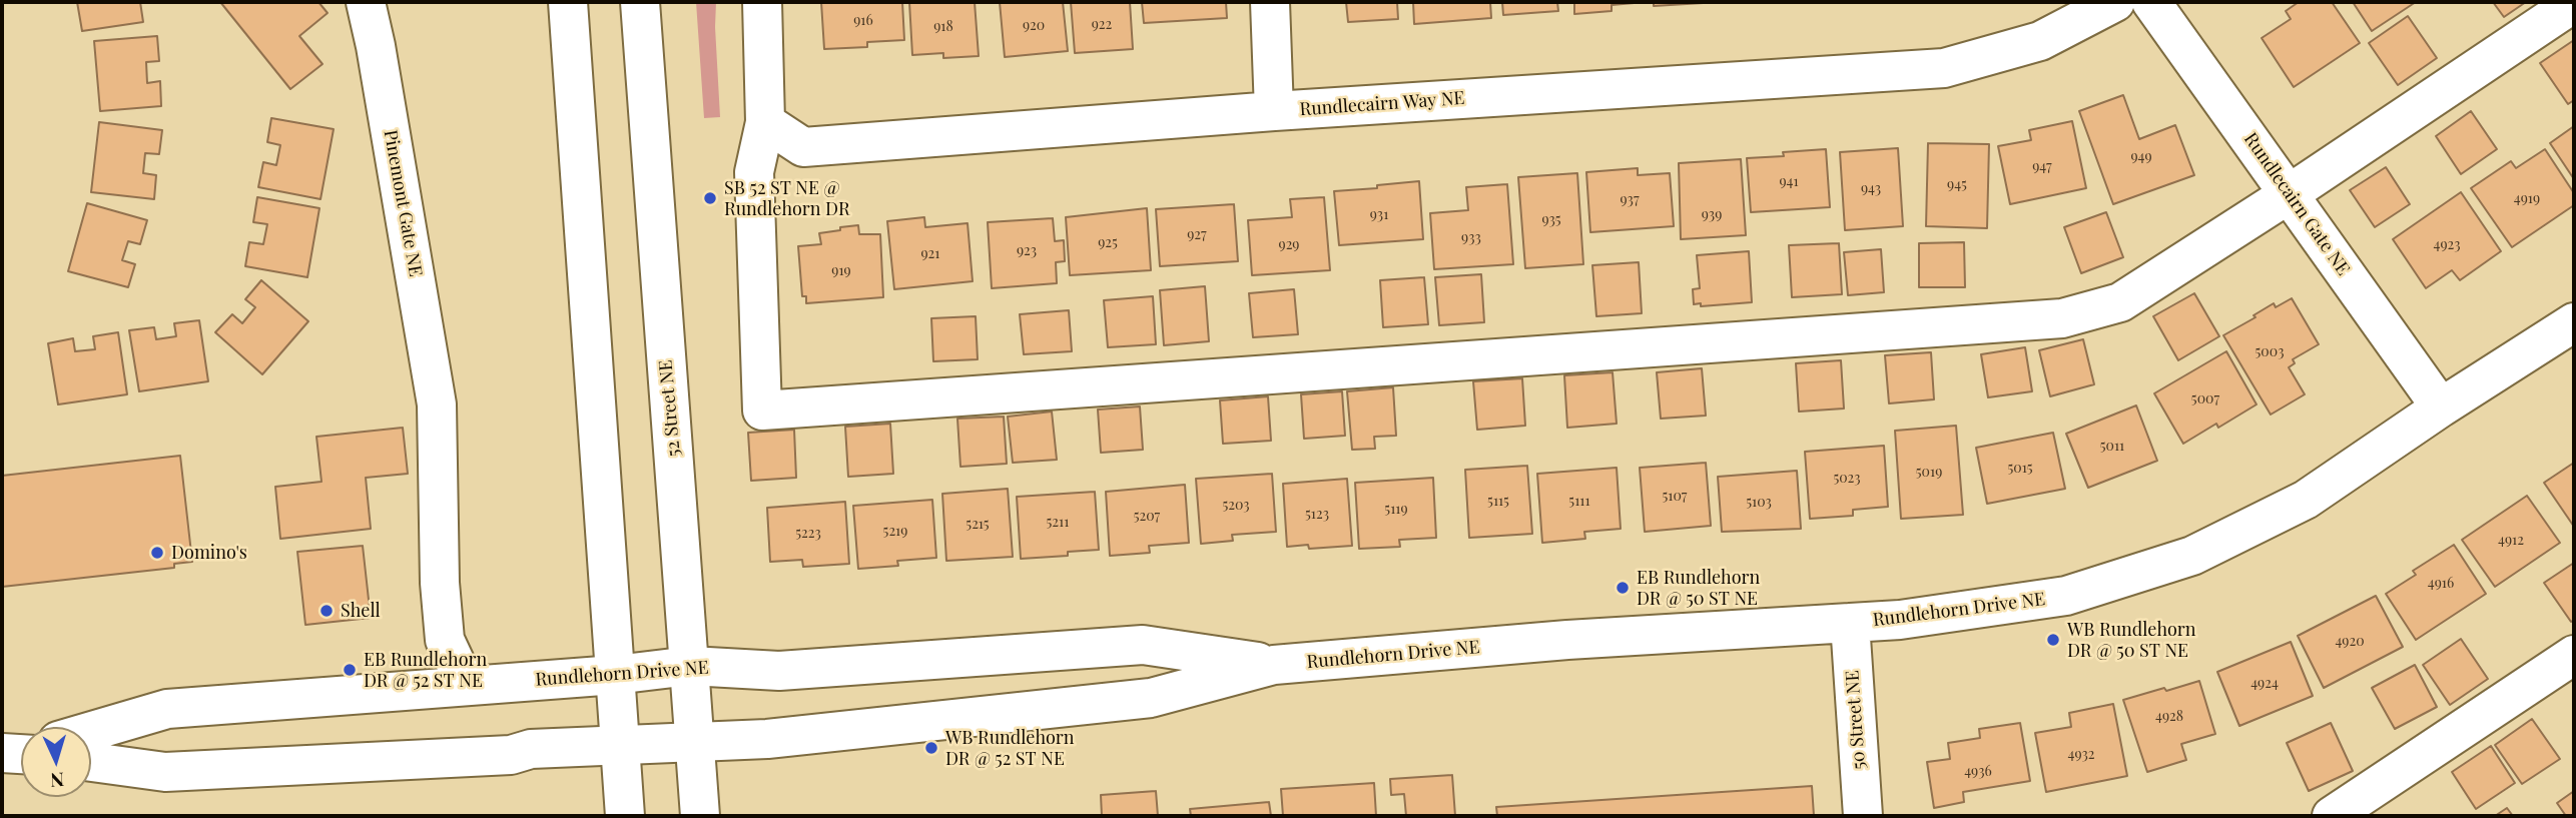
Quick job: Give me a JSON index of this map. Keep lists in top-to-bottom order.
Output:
{
  "streets": {
    "street": [
      "Rundlecairn Way NE",
      "Pinemont Gate NE",
      "Rundlecairn Gate NE",
      "52 Street NE",
      "Rundlehorn Drive NE",
      "50 Street NE"
    ]
  },
  "crossings": [
    ["Pinemont Gate NE", "Rundlehorn Drive NE"],
    ["Rundlecairn Gate NE", "Rundlehorn Drive NE"],
    ["52 Street NE", "Rundlehorn Drive NE"],
    ["Rundlehorn Drive NE", "50 Street NE"]
  ],
  "places": [
    "SB 52 ST NE @ Rundlehorn DR",
    "Domino's",
    "EB Rundlehorn DR @ 50 ST NE",
    "Shell",
    "WB Rundlehorn DR @ 50 ST NE",
    "EB Rundlehorn DR @ 52 ST NE",
    "WB Rundlehorn DR @ 52 ST NE"
  ],
  "house_numbers": [
    "916",
    "922",
    "920",
    "918",
    "949",
    "947",
    "941",
    "945",
    "943",
    "4919",
    "937",
    "931",
    "939",
    "935",
    "927",
    "933",
    "925",
    "929",
    "4923",
    "923",
    "921",
    "919",
    "5003",
    "5007",
    "5011",
    "5015",
    "5019",
    "5023",
    "5107",
    "5115",
    "5111",
    "5103",
    "5203",
    "5119",
    "5123",
    "5207",
    "5211",
    "5215",
    "5219",
    "5223",
    "4912",
    "4916",
    "4920",
    "4924",
    "4928",
    "4932",
    "4936"
  ],
  "north": "bottom"
}
